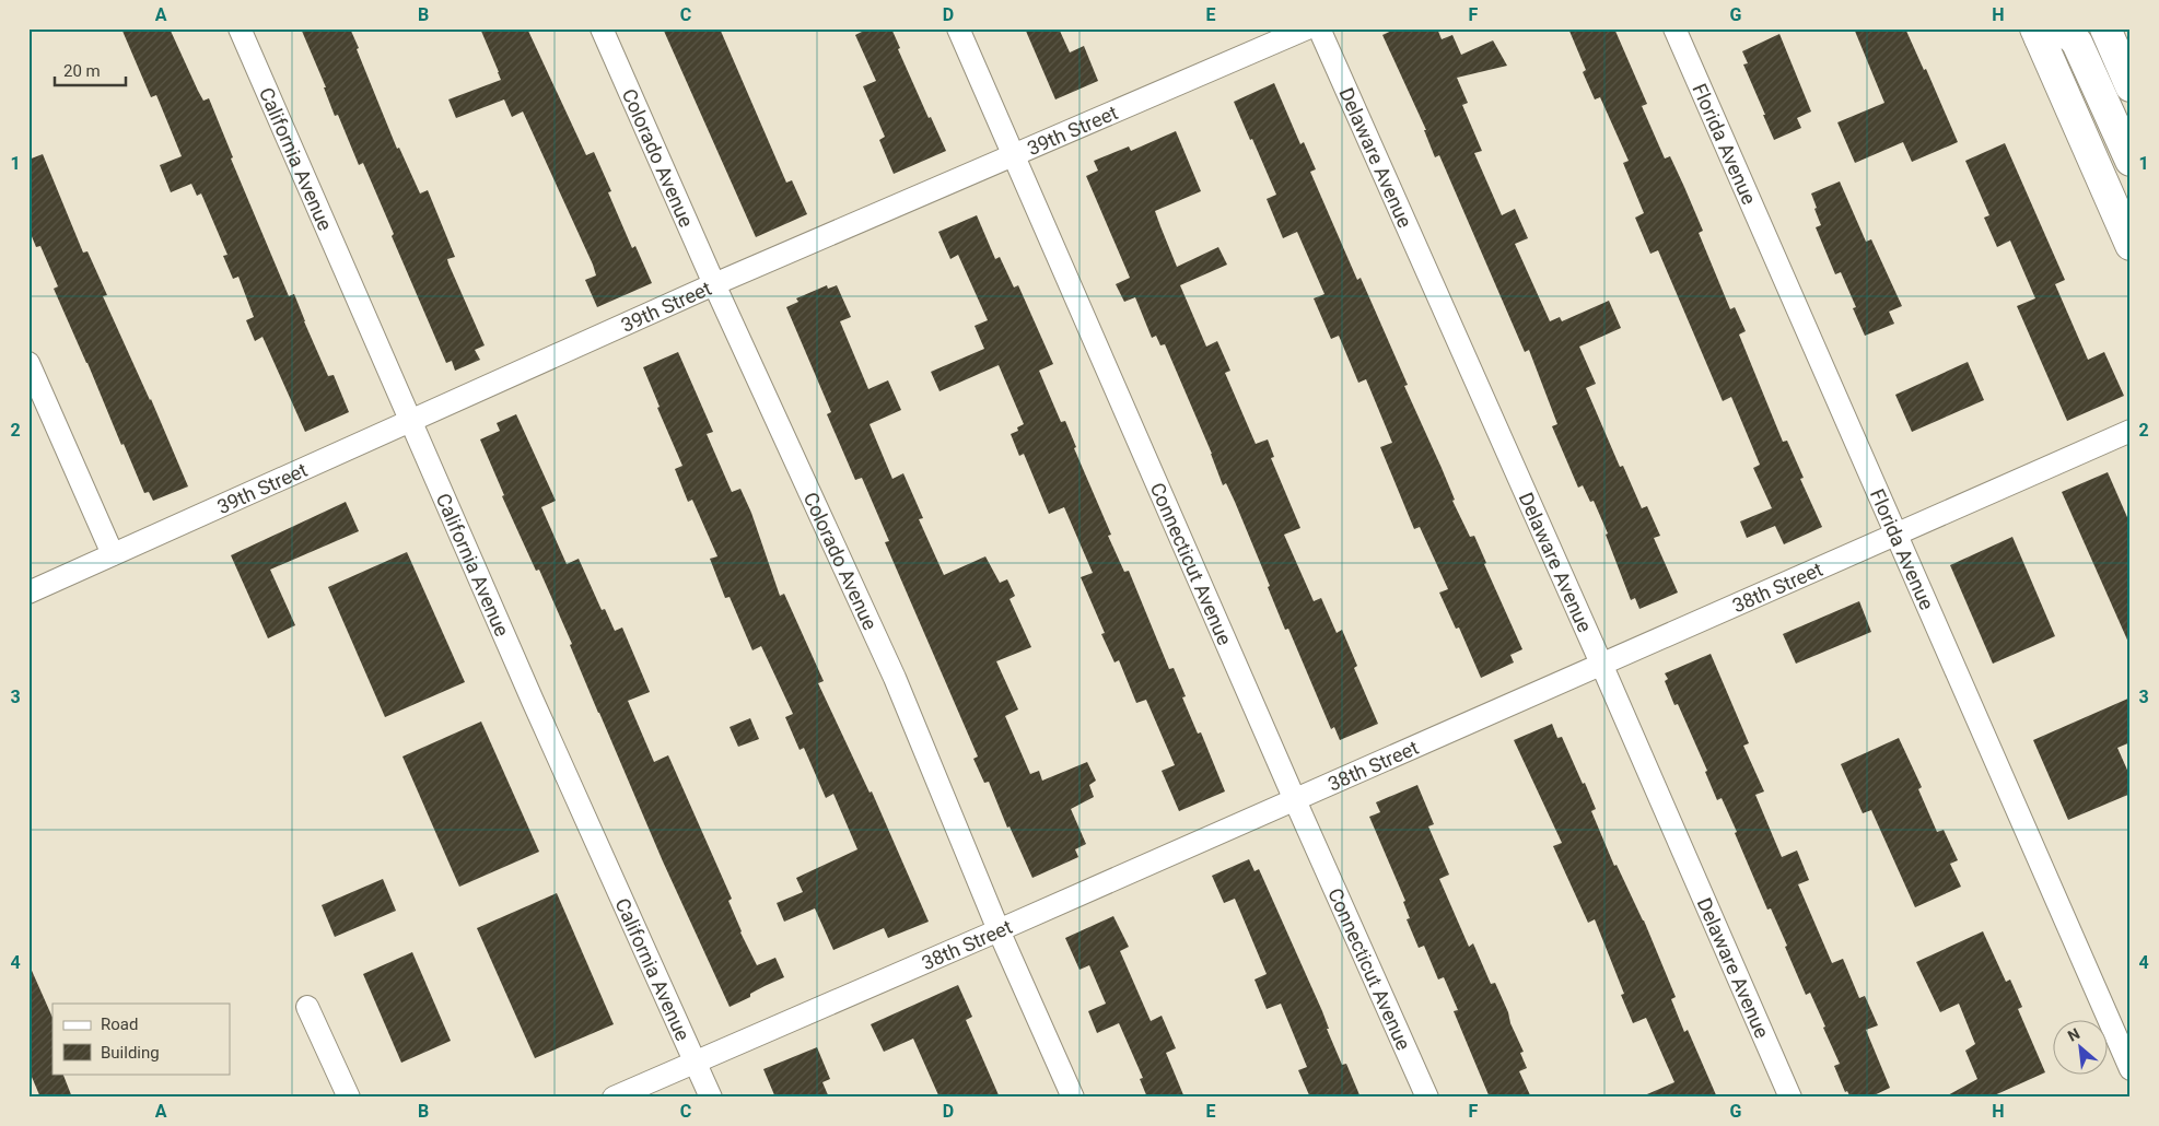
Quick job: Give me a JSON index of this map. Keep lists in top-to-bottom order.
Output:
{
  "streets": {
    "street": [
      "39th Street",
      "Florida Avenue",
      "Colorado Avenue",
      "Delaware Avenue",
      "California Avenue",
      "Connecticut Avenue",
      "38th Street"
    ]
  },
  "crossings": [
    ["39th Street", "Colorado Avenue"],
    ["39th Street", "California Avenue"],
    ["39th Street", "Connecticut Avenue"],
    ["Florida Avenue", "38th Street"],
    ["Colorado Avenue", "38th Street"],
    ["Delaware Avenue", "38th Street"],
    ["California Avenue", "38th Street"],
    ["Connecticut Avenue", "38th Street"]
  ],
  "legend": ["Road", "Building"],
  "scale_bar": "20 m",
  "north": "top left",
  "grid": {
    "columns": [
      "A",
      "B",
      "C",
      "D",
      "E",
      "F",
      "G",
      "H"
    ],
    "rows": [
      "1",
      "2",
      "3",
      "4"
    ]
  }
}
